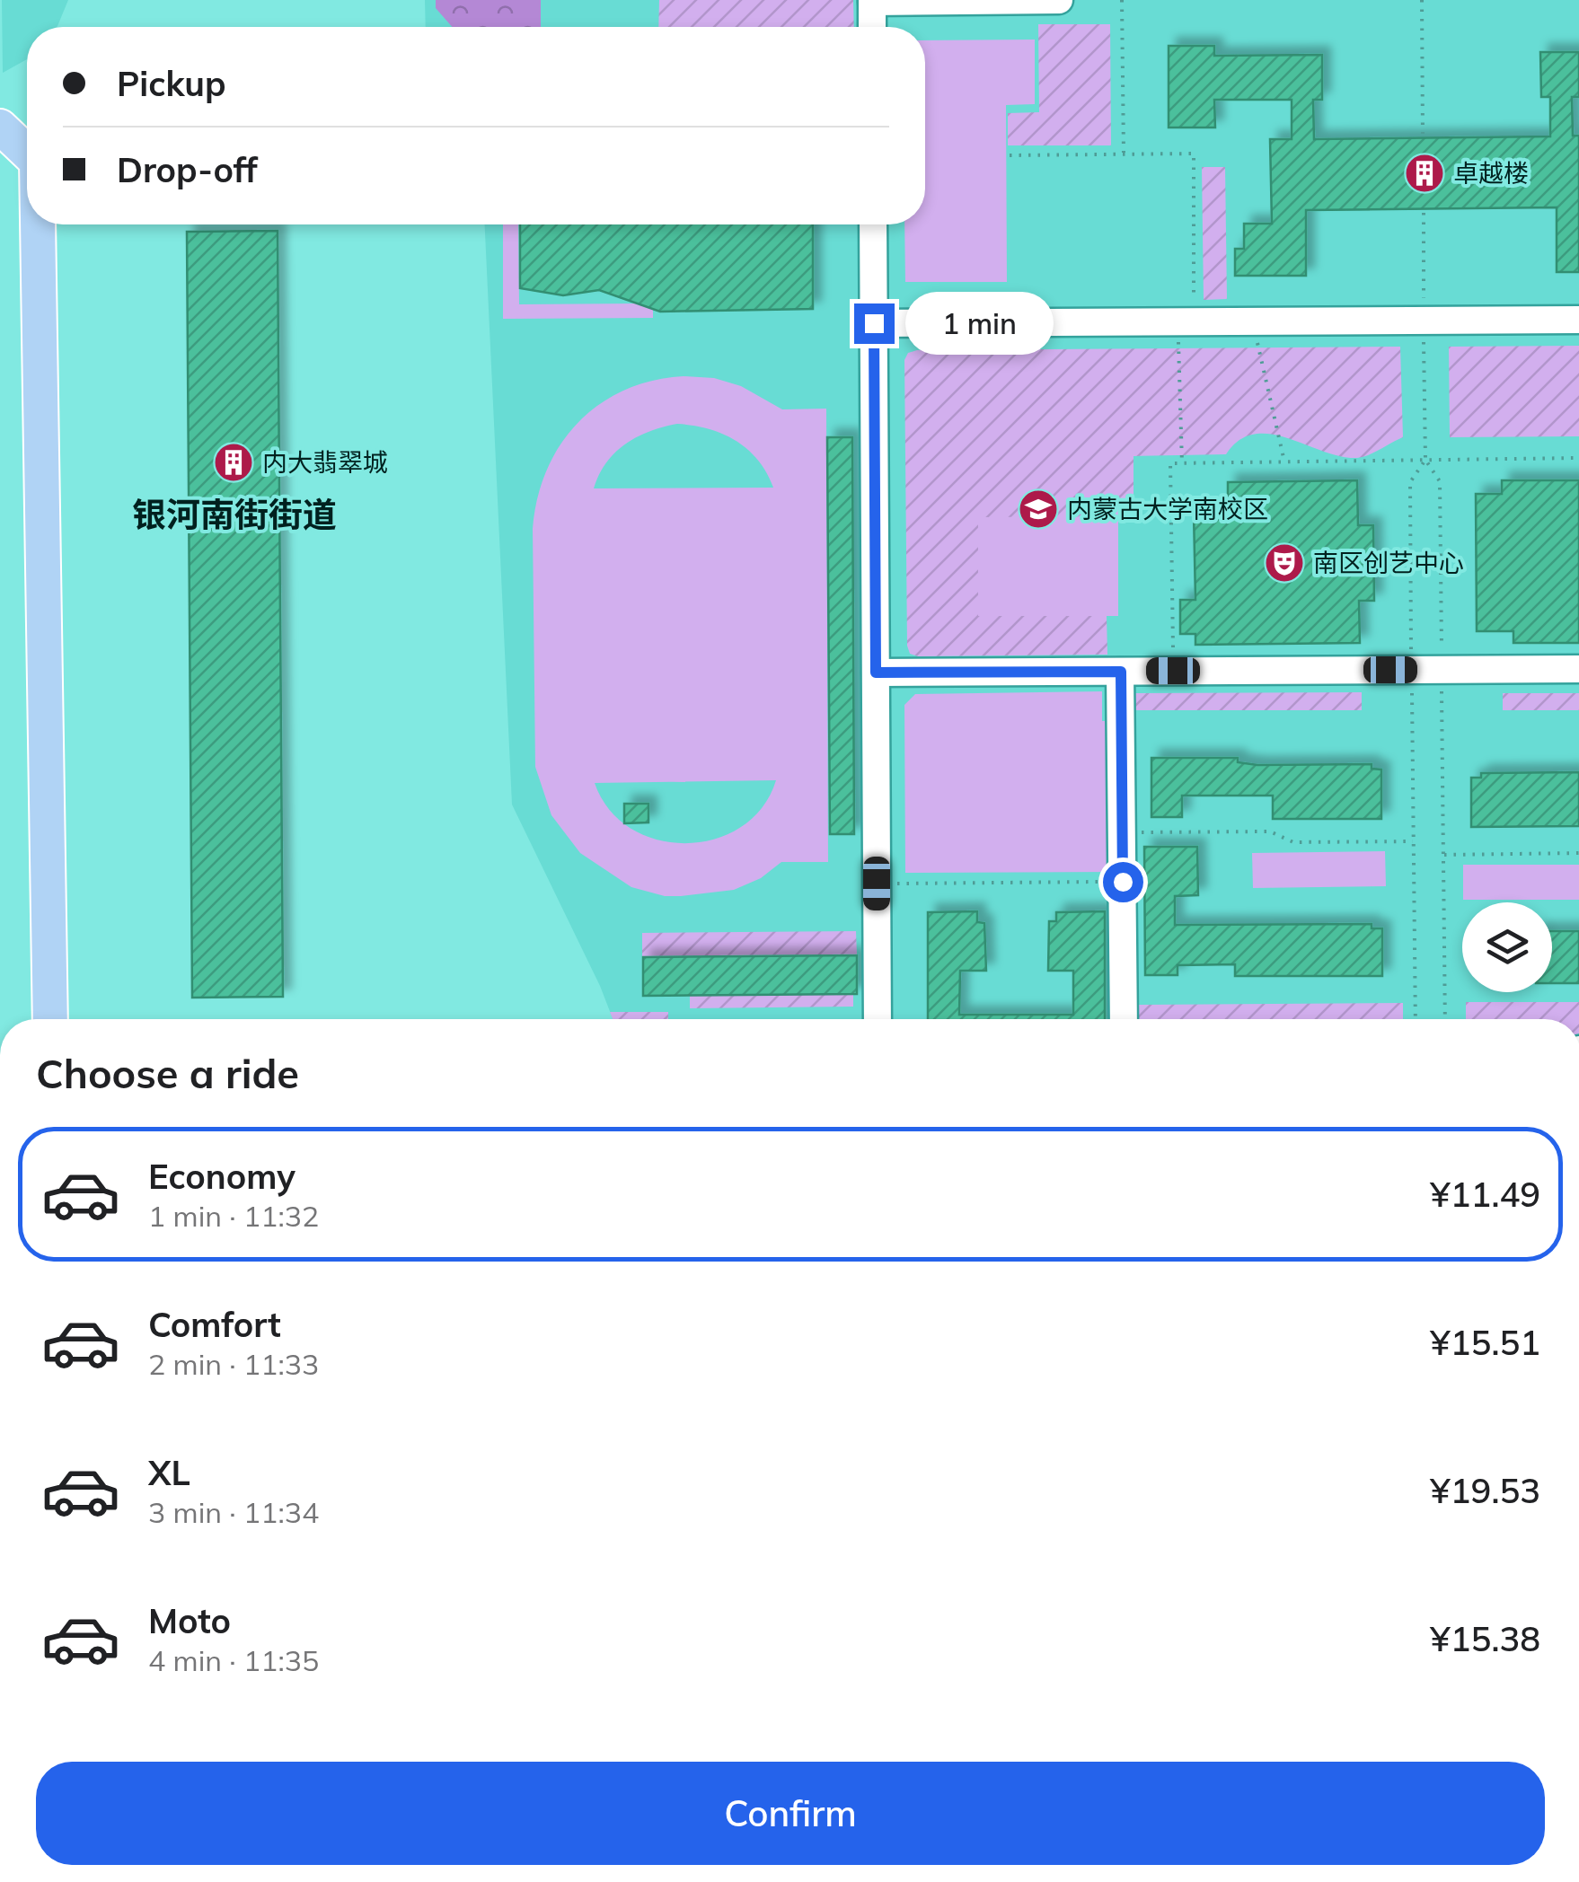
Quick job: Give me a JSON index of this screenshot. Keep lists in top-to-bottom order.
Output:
{
  "districts": ["银河南街街道"],
  "places": {
    "building": ["卓越楼", "内大翡翠城"],
    "school or university": ["内蒙古大学南校区"],
    "theatre": ["南区创艺中心"]
  },
  "page": {
    "banner": ["Pickup", "Drop-off"],
    "bubble": "1 min",
    "heading": "Choose a ride",
    "list": [
      {
        "name": "Economy",
        "note": "1 min · 11:32",
        "value": "¥11.49"
      },
      {
        "name": "Comfort",
        "note": "2 min · 11:33",
        "value": "¥15.51"
      },
      {
        "name": "XL",
        "note": "3 min · 11:34",
        "value": "¥19.53"
      },
      {
        "name": "Moto",
        "note": "4 min · 11:35",
        "value": "¥15.38"
      }
    ],
    "buttons": "Confirm"
  }
}
